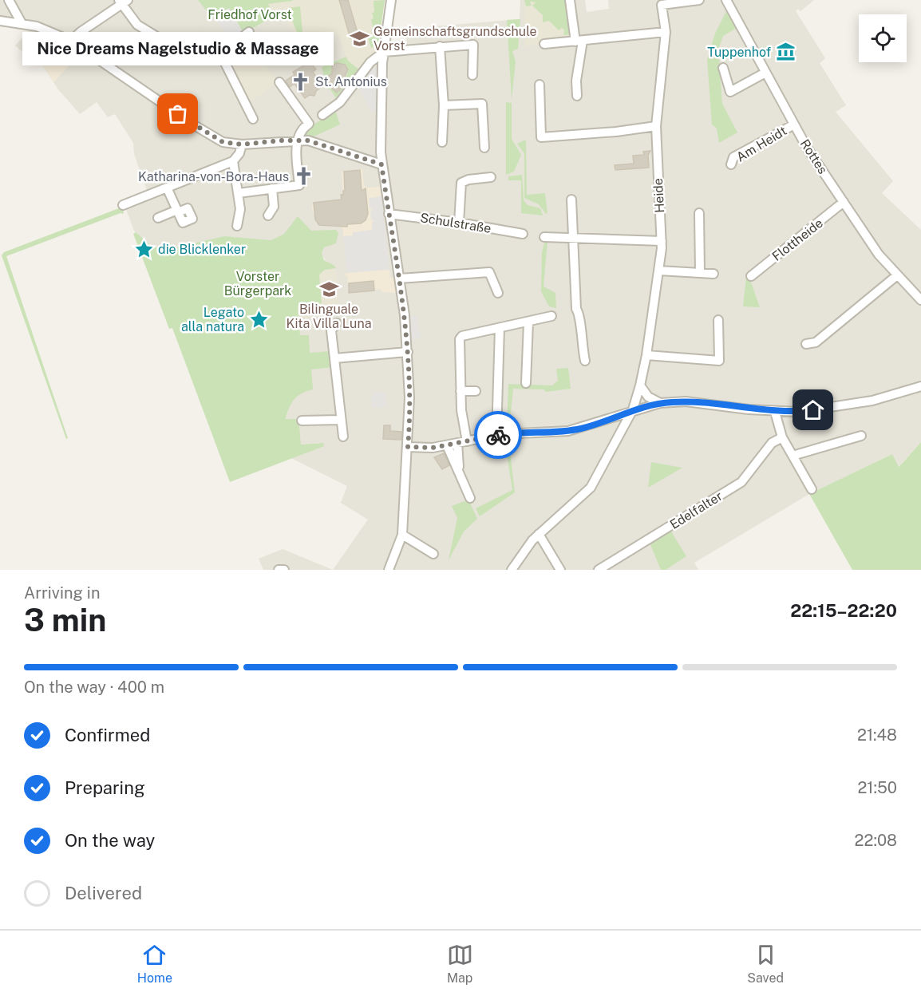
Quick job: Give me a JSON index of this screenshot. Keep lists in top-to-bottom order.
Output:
{
  "streets": {
    "street": [
      "Am Heidt",
      "Rottes",
      "Heide",
      "Schulstraße",
      "Flottheide",
      "Edelfalter"
    ]
  },
  "crossings": [
    ["Am Heidt", "Rottes"],
    ["Rottes", "Flottheide"]
  ],
  "parks": ["Friedhof Vorst", "Vorster Bürgerpark"],
  "places": {
    "school or university": ["Gemeinschaftsgrundschule Vorst", "Bilinguale Kita Villa Luna"],
    "museum": ["Tuppenhof"],
    "church": ["St. Antonius", "Katharina-von-Bora-Haus"],
    "other": ["Nice Dreams Nagelstudio & Massage"],
    "place": ["die Blicklenker", "Legato alla natura"]
  },
  "page": {
    "bubble": "Nice Dreams Nagelstudio & Massage",
    "heading": ["3 min", "Arriving in", "22:15–22:20"],
    "bar": "On the way · 400 m",
    "list": [
      ["Confirmed", "21:48"],
      ["Preparing", "21:50"],
      ["On the way", "22:08"],
      "Delivered"
    ],
    "tabs": ["Home", "Map", "Saved"]
  }
}
